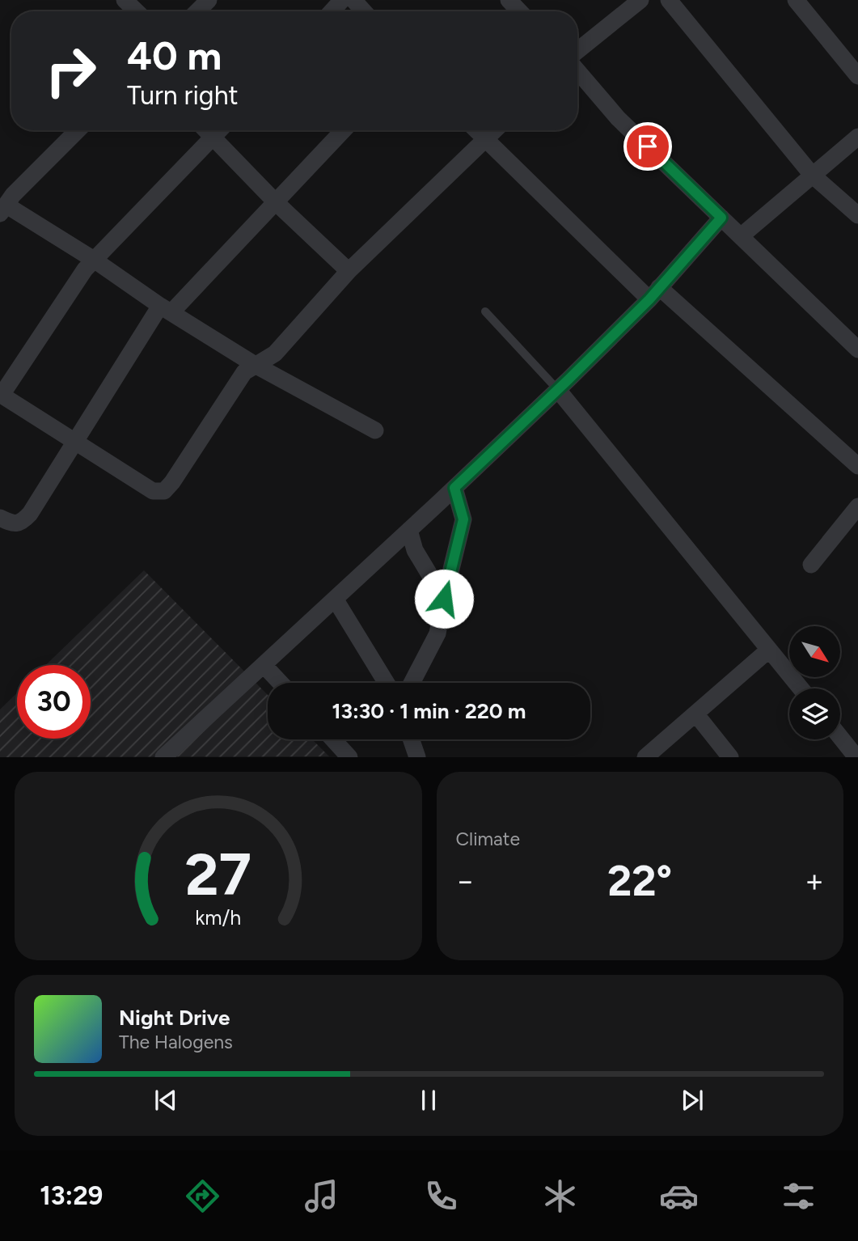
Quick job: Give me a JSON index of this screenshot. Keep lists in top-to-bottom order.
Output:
{
  "north": "bottom right",
  "page": {
    "turn": ["40 m", "Turn right"],
    "limit": "30",
    "trip": "13:30 · 1 min · 220 m",
    "tile": "Climate",
    "heat": ["−", "22°", "+"],
    "song": ["Night Drive", "The Halogens"],
    "tabs": "13:29",
    "gauge": ["27", "km/h"]
  }
}
